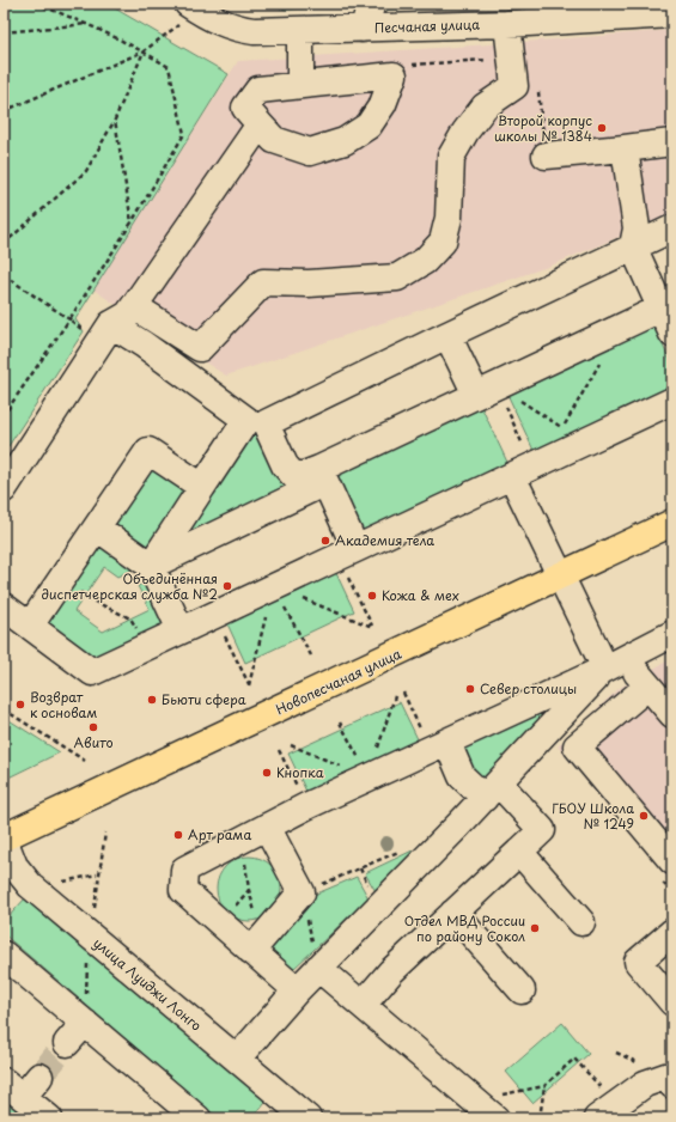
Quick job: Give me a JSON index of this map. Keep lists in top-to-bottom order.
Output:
{
  "streets": {
    "main road": ["Новопесчаная улица"],
    "street": ["Песчаная улица", "улица Луиджи Лонго"]
  },
  "crossings": [
    ["Новопесчаная улица", "улица Луиджи Лонго"]
  ],
  "places": [
    "Второй корпус школы № 1384",
    "Академия тела",
    "Объединённая диспетчерская служба №2",
    "Кожа & мех",
    "Север столицы",
    "Бьюти сфера",
    "Возврат к основам",
    "Авито",
    "Кнопка",
    "ГБОУ Школа № 1249",
    "Арт рама",
    "Отдел МВД России по району Сокол"
  ]
}
